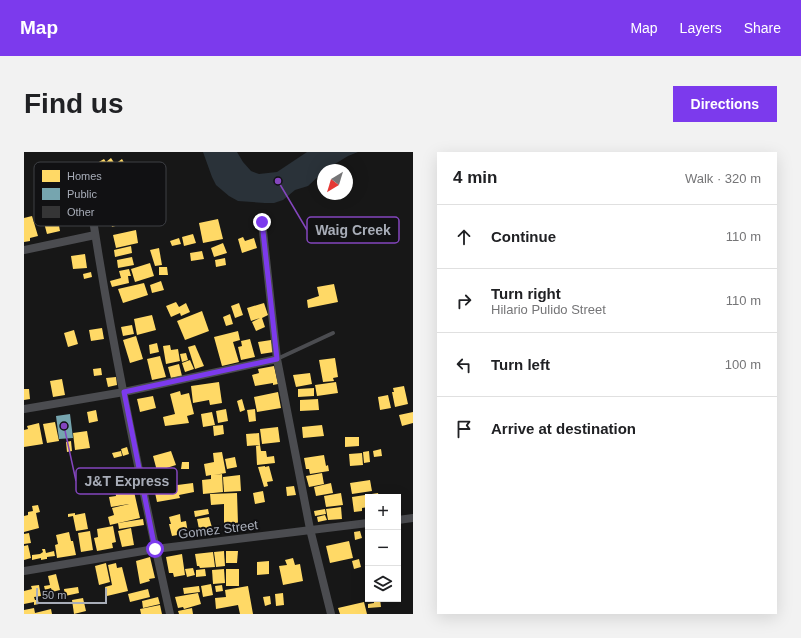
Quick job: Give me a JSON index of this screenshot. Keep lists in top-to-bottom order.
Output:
{
  "streets": {
    "street": ["Gomez Street"]
  },
  "places": ["Waig Creek", "J&T Express"],
  "legend": ["Homes", "Public", "Other"],
  "scale_bar": "50 m",
  "north": "bottom left",
  "page": {
    "header": "Map",
    "nav": ["Map", "Layers", "Share"],
    "buttons": "Directions",
    "title": "Find us",
    "heading": ["4 min", "Walk · 320 m"],
    "list": [
      ["Continue", "110 m"],
      ["Turn right", "Hilario Pulido Street", "110 m"],
      ["Turn left", "100 m"],
      "Arrive at destination"
    ],
    "map_buttons": ["+", "−"],
    "scale": "50 m"
  }
}
